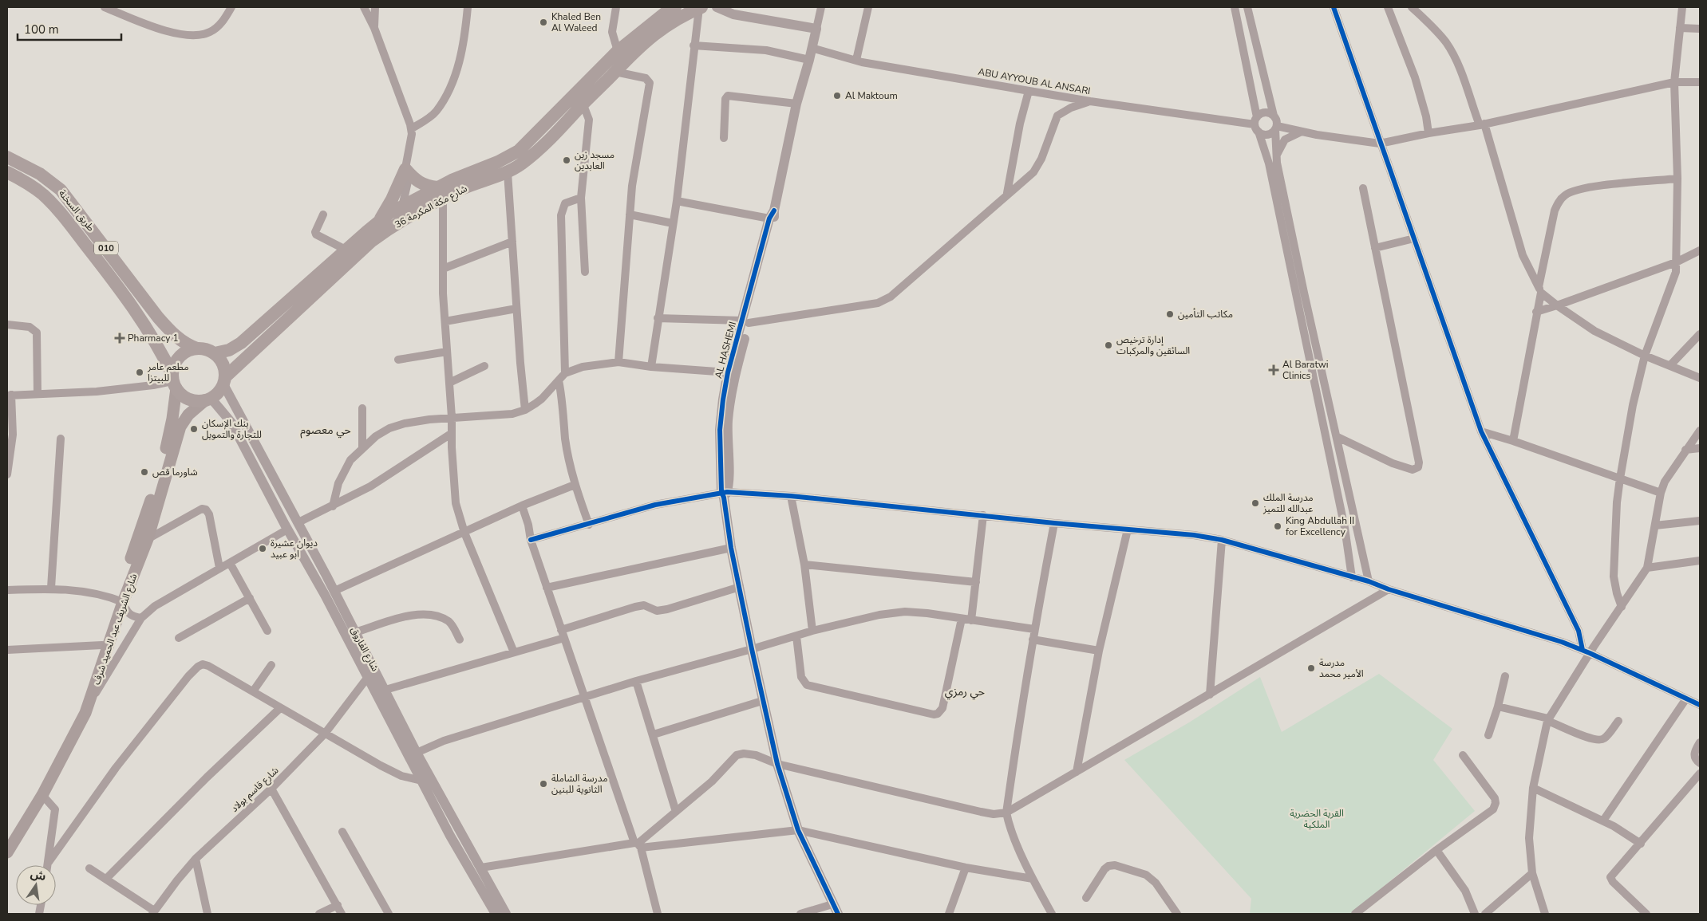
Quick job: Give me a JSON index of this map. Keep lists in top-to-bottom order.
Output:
{
  "streets": {
    "main road": [
      "شارع مكة المكرمة 36",
      "طريق السخنة",
      "010",
      "شارع الشريف عبد الحميد شرف"
    ],
    "street": [
      "ABU AYYOUB AL ANSARI",
      "AL HASHEMI",
      "شارع الفاروق",
      "شارع قاسم بولاد"
    ]
  },
  "crossings": [
    ["ABU AYYOUB AL ANSARI", "AL HASHEMI"],
    ["شارع مكة المكرمة 36", "طريق السخنة"],
    ["شارع مكة المكرمة 36", "شارع الشريف عبد الحميد شرف"],
    ["شارع مكة المكرمة 36", "شارع الفاروق"],
    ["طريق السخنة", "شارع الشريف عبد الحميد شرف"],
    ["طريق السخنة", "شارع الفاروق"],
    ["شارع الشريف عبد الحميد شرف", "شارع الفاروق"],
    ["شارع الفاروق", "شارع قاسم بولاد"]
  ],
  "districts": ["حي معصوم", "حي رمزي"],
  "parks": ["القرية الحضرية الملكية"],
  "places": {
    "other": [
      "Khaled Ben Al Waleed",
      "Al Maktoum",
      "مسجد زين العابدين",
      "مكاتب التأمين",
      "إدارة ترخيص السائقين والمركبات",
      "مطعم عامر للبيتزا",
      "بنك الإسكان للتجارة والتمويل",
      "شاورما قص",
      "مدرسة الملك عبدالله للتميز",
      "King Abdullah II for Excellency",
      "ديوان عشيرة ابو عبيد",
      "مدرسة الأمير محمد",
      "مدرسة الشاملة الثانوية للبنين"
    ],
    "health": ["Pharmacy 1", "Al Baratwi Clinics"]
  },
  "scale_bar": "100 m",
  "north": "top"
}
